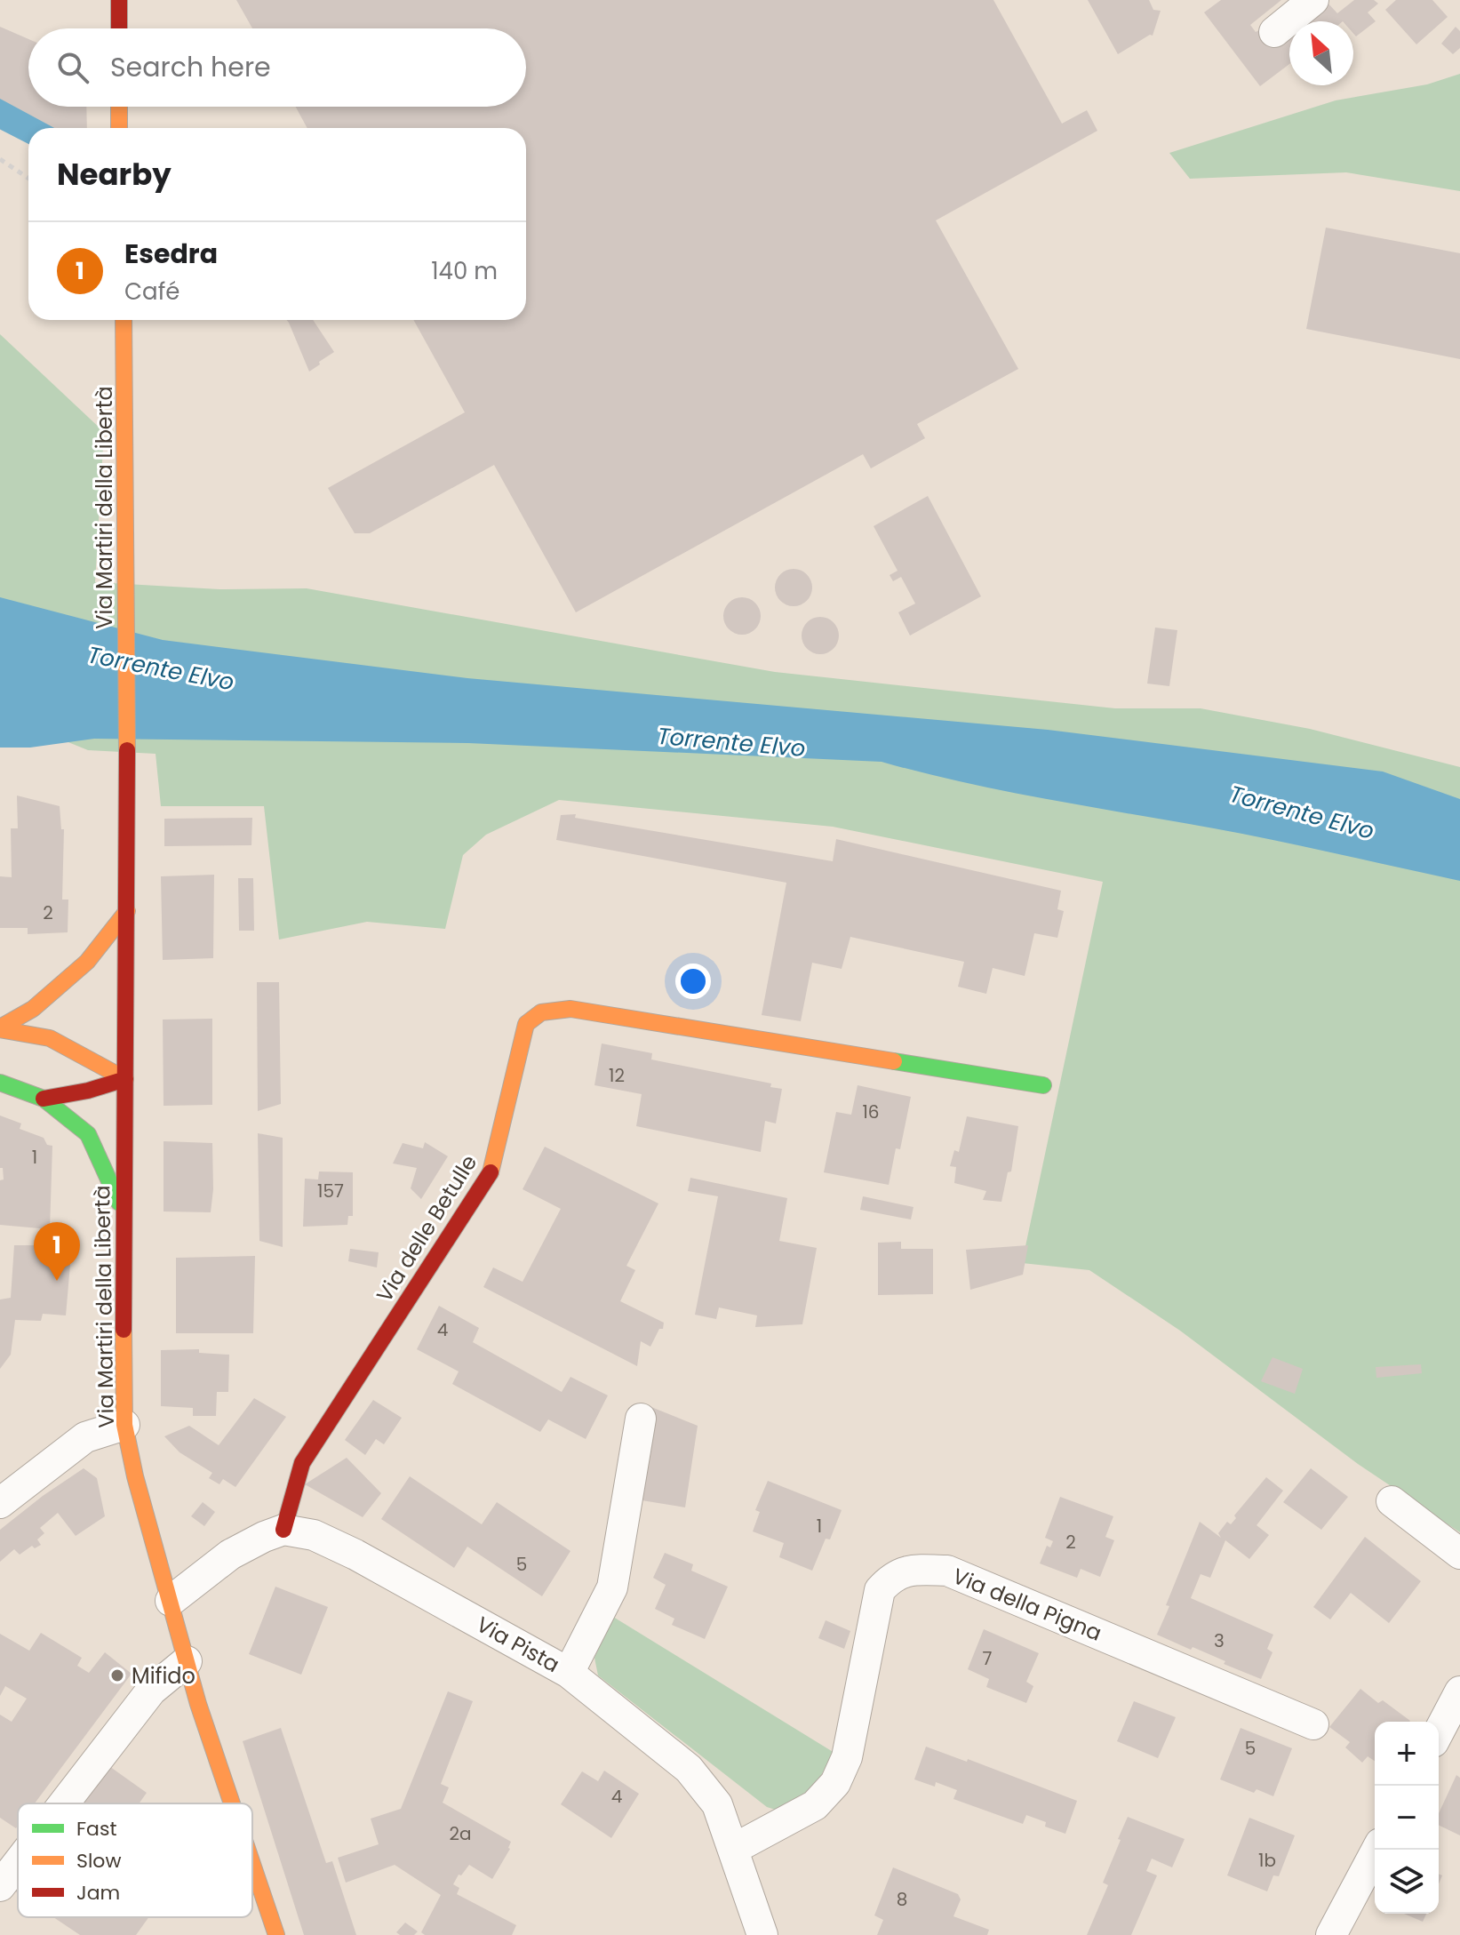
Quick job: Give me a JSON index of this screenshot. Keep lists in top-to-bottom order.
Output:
{
  "streets": {
    "main road": ["Via Martiri della Libertà", "Via delle Betulle"],
    "street": ["Via della Pigna", "Via Pista"]
  },
  "crossings": [
    ["Via delle Betulle", "Via Pista"],
    ["Via della Pigna", "Via Pista"]
  ],
  "water": ["Torrente Elvo"],
  "places": ["Mifido"],
  "house_numbers": [
    "2",
    "12",
    "16",
    "1",
    "157",
    "4",
    "1",
    "2",
    "5",
    "3",
    "7",
    "5",
    "4",
    "2a",
    "1b",
    "8"
  ],
  "legend": ["Fast", "Slow", "Jam"],
  "north": "top left",
  "page": {
    "search": "Search here",
    "heading": "Nearby",
    "list": [
      {
        "mark": "1",
        "name": "Esedra",
        "note": "Café",
        "value": "140 m"
      }
    ],
    "pins": "1",
    "map_buttons": ["+", "−"]
  }
}
